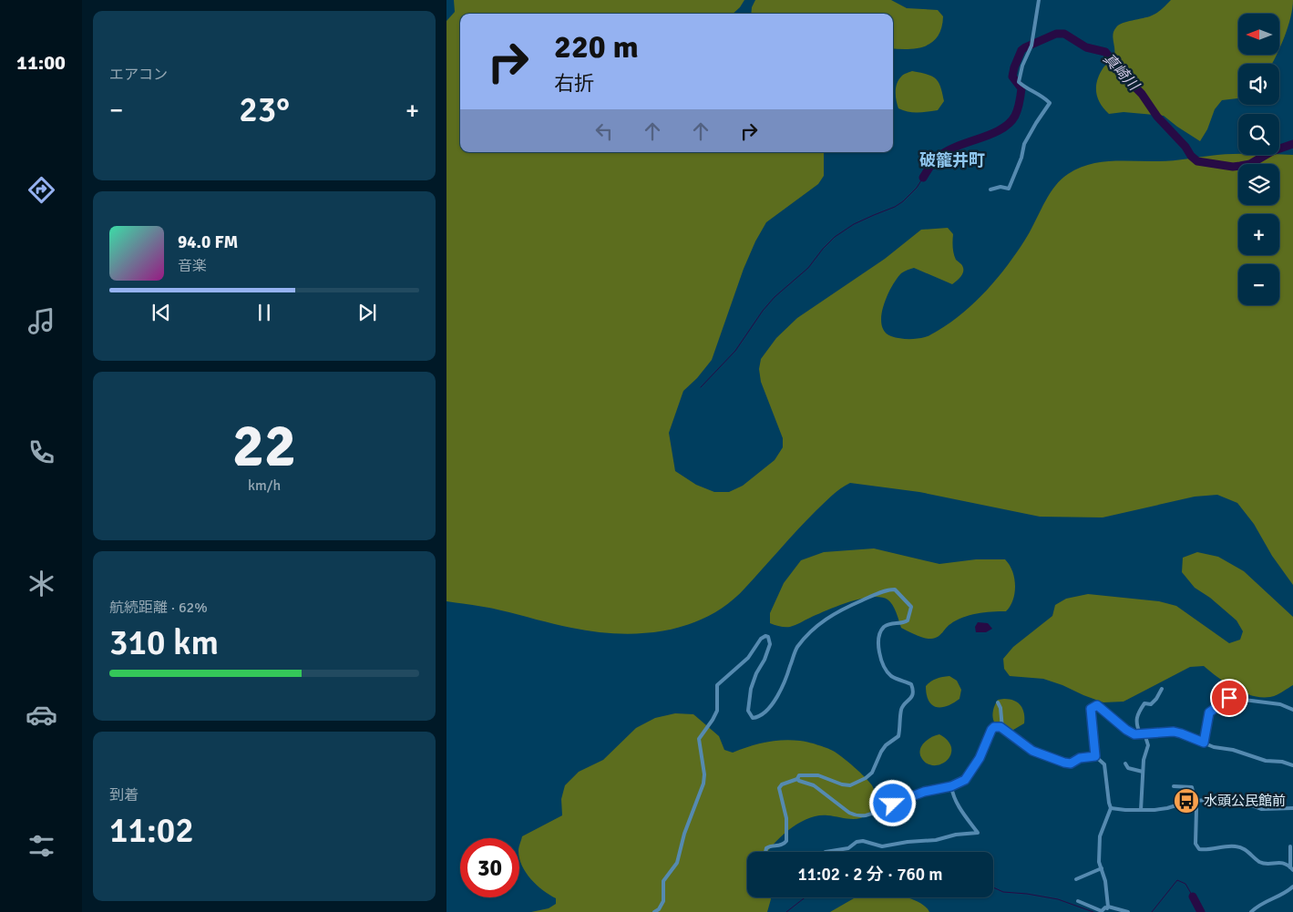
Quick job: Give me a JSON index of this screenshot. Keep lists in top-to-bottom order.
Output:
{
  "districts": ["破籠井町"],
  "water": ["真崎川"],
  "places": {
    "bus stop": ["水頭公民館前"]
  },
  "north": "left",
  "page": {
    "tabs": "11:00",
    "tile": [
      "エアコン",
      ["22", "km/h"],
      ["航続距離 · 62%", "310 km"],
      ["到着", "11:02"]
    ],
    "map_buttons": ["+", "−"],
    "turn": ["220 m", "右折"],
    "heat": ["−", "23°", "+"],
    "song": ["94.0 FM", "音楽"],
    "limit": "30",
    "trip": "11:02 · 2 分 · 760 m"
  }
}
